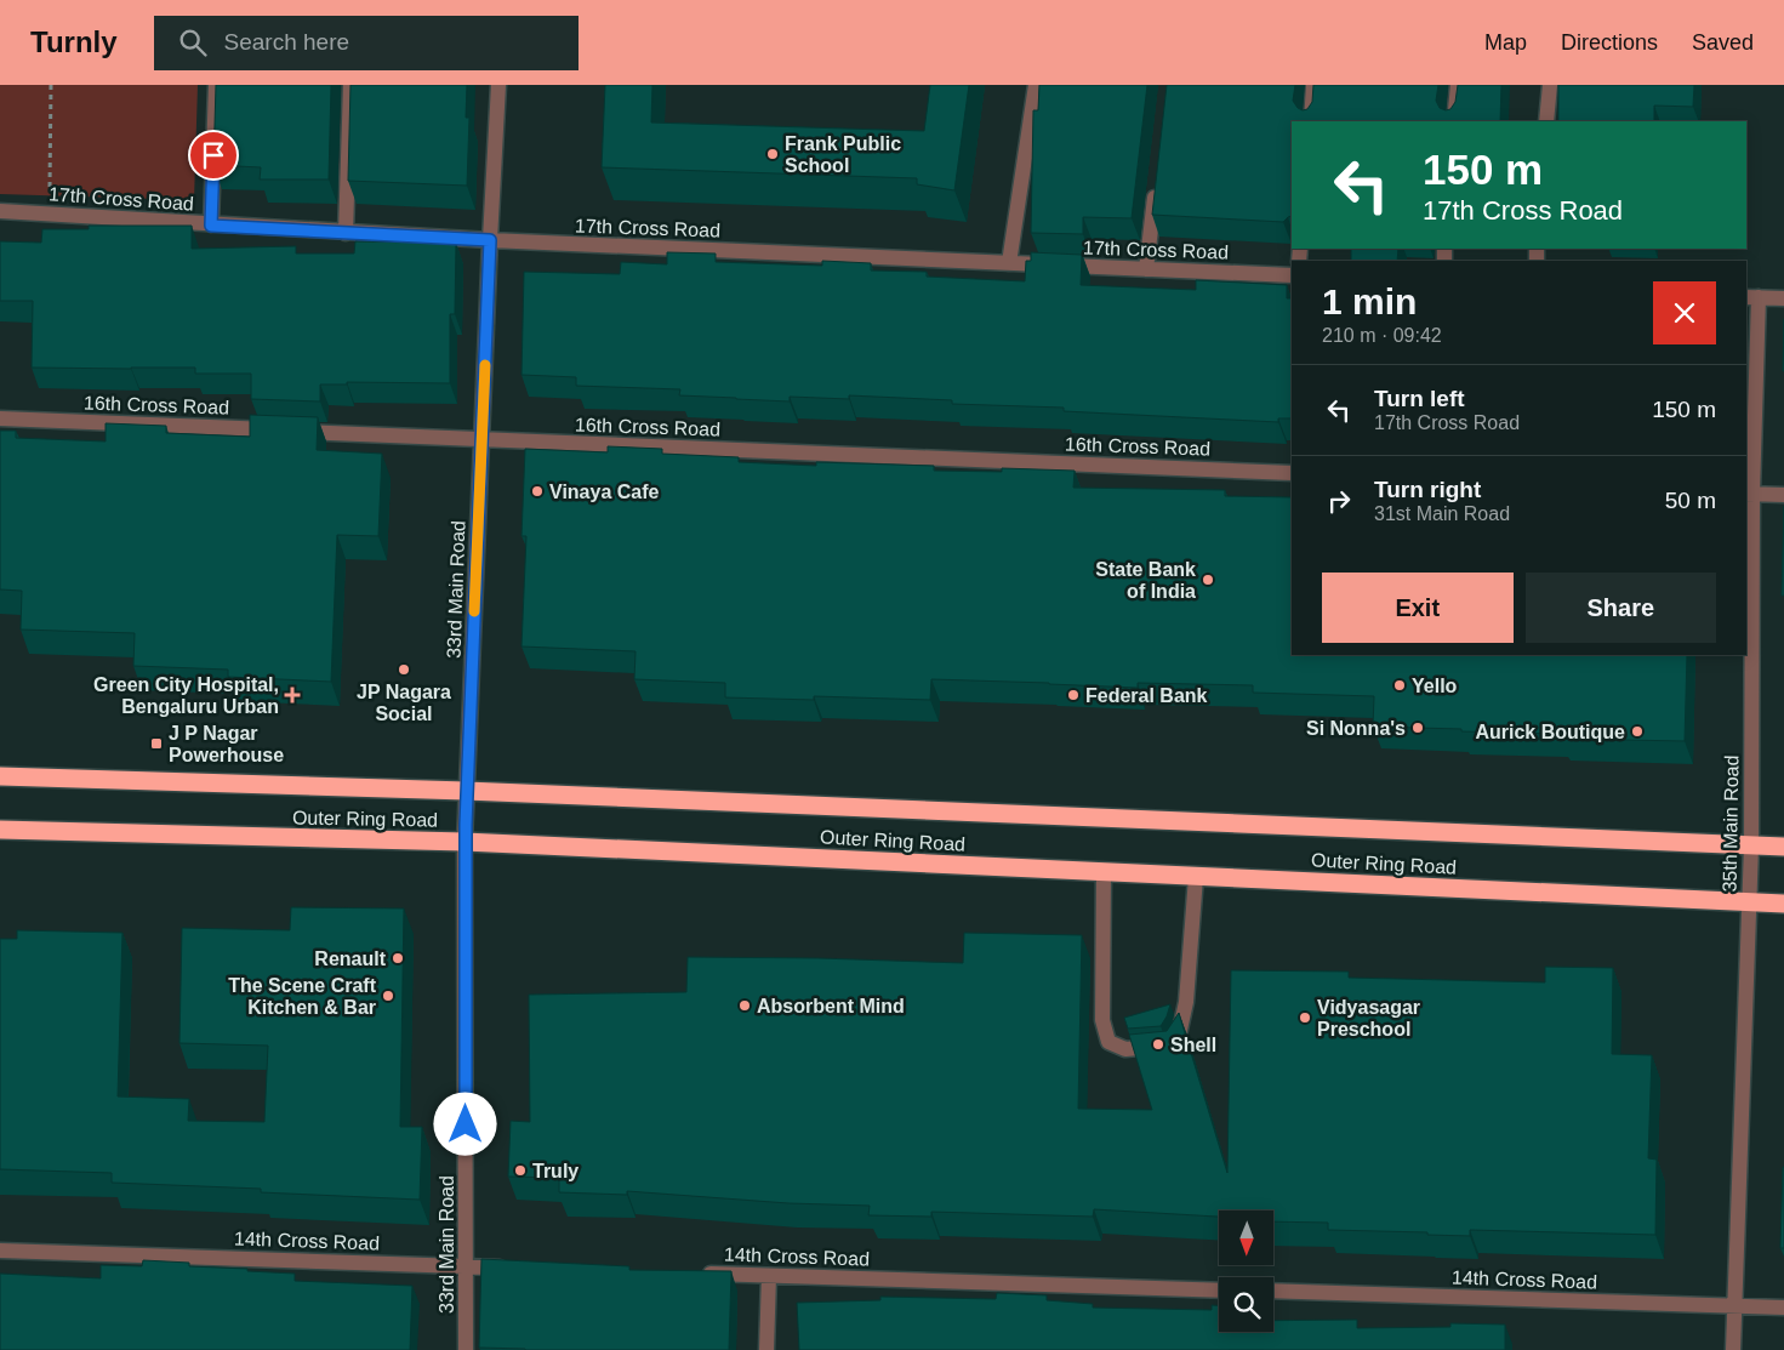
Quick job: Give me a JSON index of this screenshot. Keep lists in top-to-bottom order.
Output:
{
  "streets": {
    "highway": ["Outer Ring Road"],
    "street": [
      "17th Cross Road",
      "16th Cross Road",
      "33rd Main Road",
      "35th Main Road",
      "14th Cross Road"
    ]
  },
  "crossings": [
    ["17th Cross Road", "33rd Main Road"],
    ["16th Cross Road", "33rd Main Road"],
    ["33rd Main Road", "Outer Ring Road"],
    ["33rd Main Road", "14th Cross Road"],
    ["Outer Ring Road", "35th Main Road"],
    ["35th Main Road", "14th Cross Road"]
  ],
  "places": {
    "other": [
      "Frank Public School",
      "Vinaya Cafe",
      "State Bank of India",
      "JP Nagara Social",
      "Yello",
      "Federal Bank",
      "Si Nonna's",
      "Aurick Boutique",
      "Renault",
      "The Scene Craft Kitchen & Bar",
      "Absorbent Mind",
      "Vidyasagar Preschool",
      "Shell",
      "Truly"
    ],
    "health": ["Green City Hospital, Bengaluru Urban"],
    "transit": ["J P Nagar Powerhouse"]
  },
  "north": "bottom",
  "page": {
    "header": "Turnly",
    "search": "Search here",
    "nav": ["Map", "Directions", "Saved"],
    "turn": ["150 m", "17th Cross Road"],
    "heading": ["1 min", "210 m · 09:42"],
    "list": [
      {
        "name": "Turn left",
        "note": "17th Cross Road",
        "value": "150 m"
      },
      {
        "name": "Turn right",
        "note": "31st Main Road",
        "value": "50 m"
      }
    ],
    "buttons": ["Exit", "Share"]
  }
}
